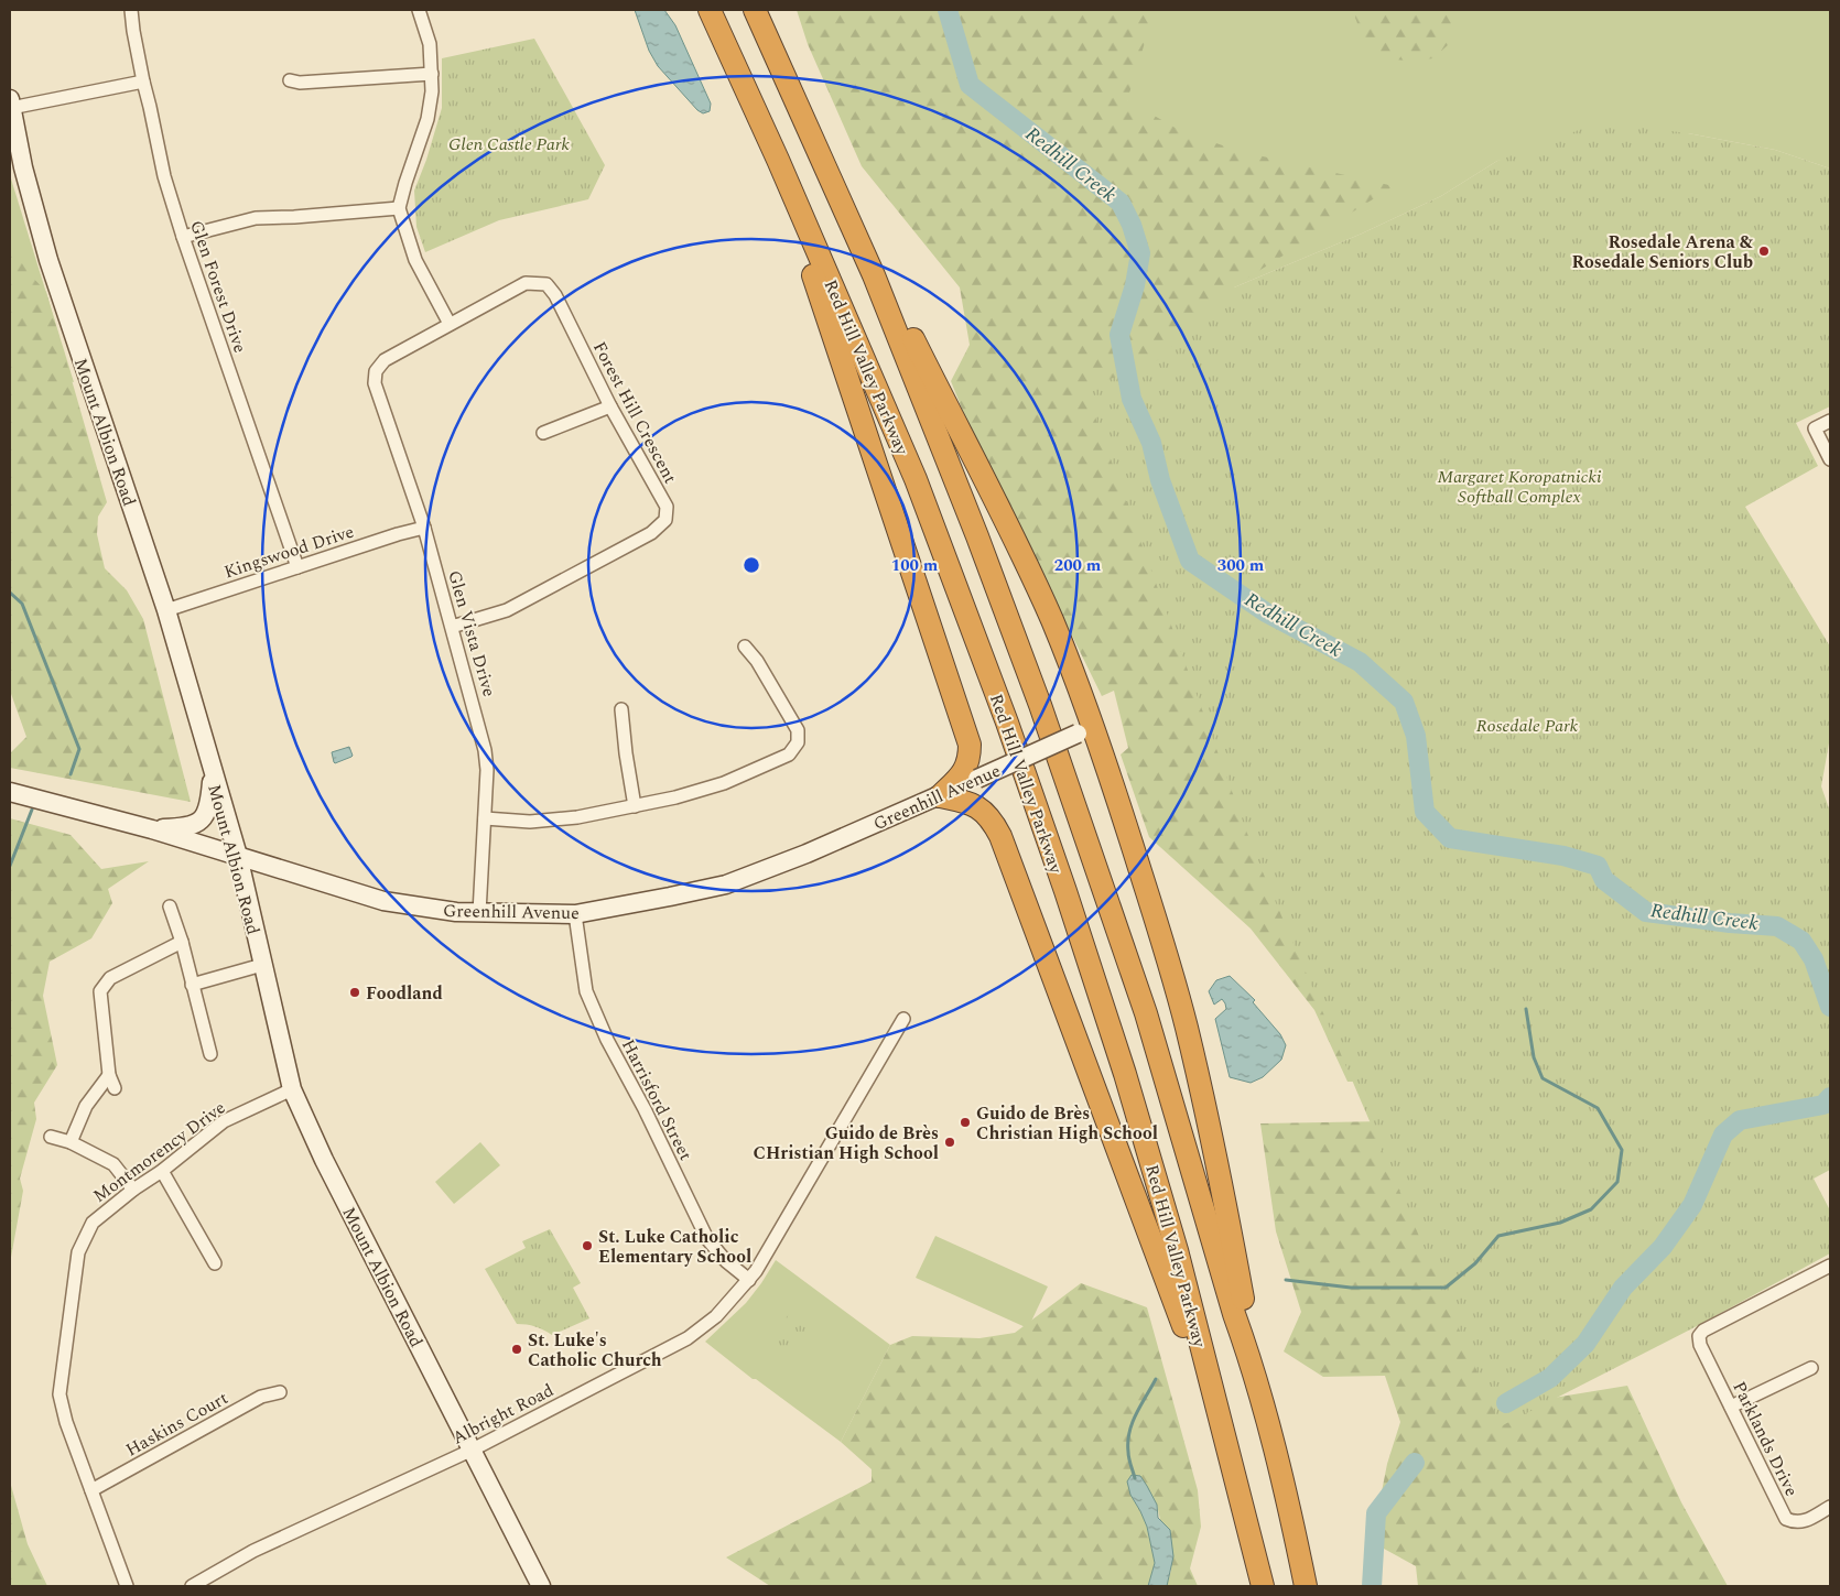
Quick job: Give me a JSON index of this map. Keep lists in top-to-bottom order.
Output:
{
  "streets": {
    "highway": ["Red Hill Valley Parkway"],
    "street": [
      "Glen Forest Drive",
      "Forest Hill Crescent",
      "Mount Albion Road",
      "Kingswood Drive",
      "Glen Vista Drive",
      "Greenhill Avenue",
      "Harrisford Street",
      "Montmorency Drive",
      "Albright Road",
      "Haskins Court",
      "Parklands Drive"
    ]
  },
  "crossings": [
    ["Glen Forest Drive", "Kingswood Drive"],
    ["Forest Hill Crescent", "Glen Vista Drive"],
    ["Mount Albion Road", "Kingswood Drive"],
    ["Mount Albion Road", "Greenhill Avenue"],
    ["Mount Albion Road", "Montmorency Drive"],
    ["Mount Albion Road", "Albright Road"],
    ["Kingswood Drive", "Glen Vista Drive"],
    ["Glen Vista Drive", "Greenhill Avenue"],
    ["Greenhill Avenue", "Harrisford Street"],
    ["Harrisford Street", "Albright Road"],
    ["Montmorency Drive", "Haskins Court"]
  ],
  "water": ["Redhill Creek"],
  "parks": ["Glen Castle Park", "Margaret Koropatnicki Softball Complex", "Rosedale Park"],
  "places": [
    "Rosedale Arena & Rosedale Seniors Club",
    "Foodland",
    "Guido de Brès Christian High School",
    "Guido de Brès CHristian High School",
    "St. Luke Catholic Elementary School",
    "St. Luke's Catholic Church"
  ],
  "rings": ["100 m", "200 m", "300 m"]
}
